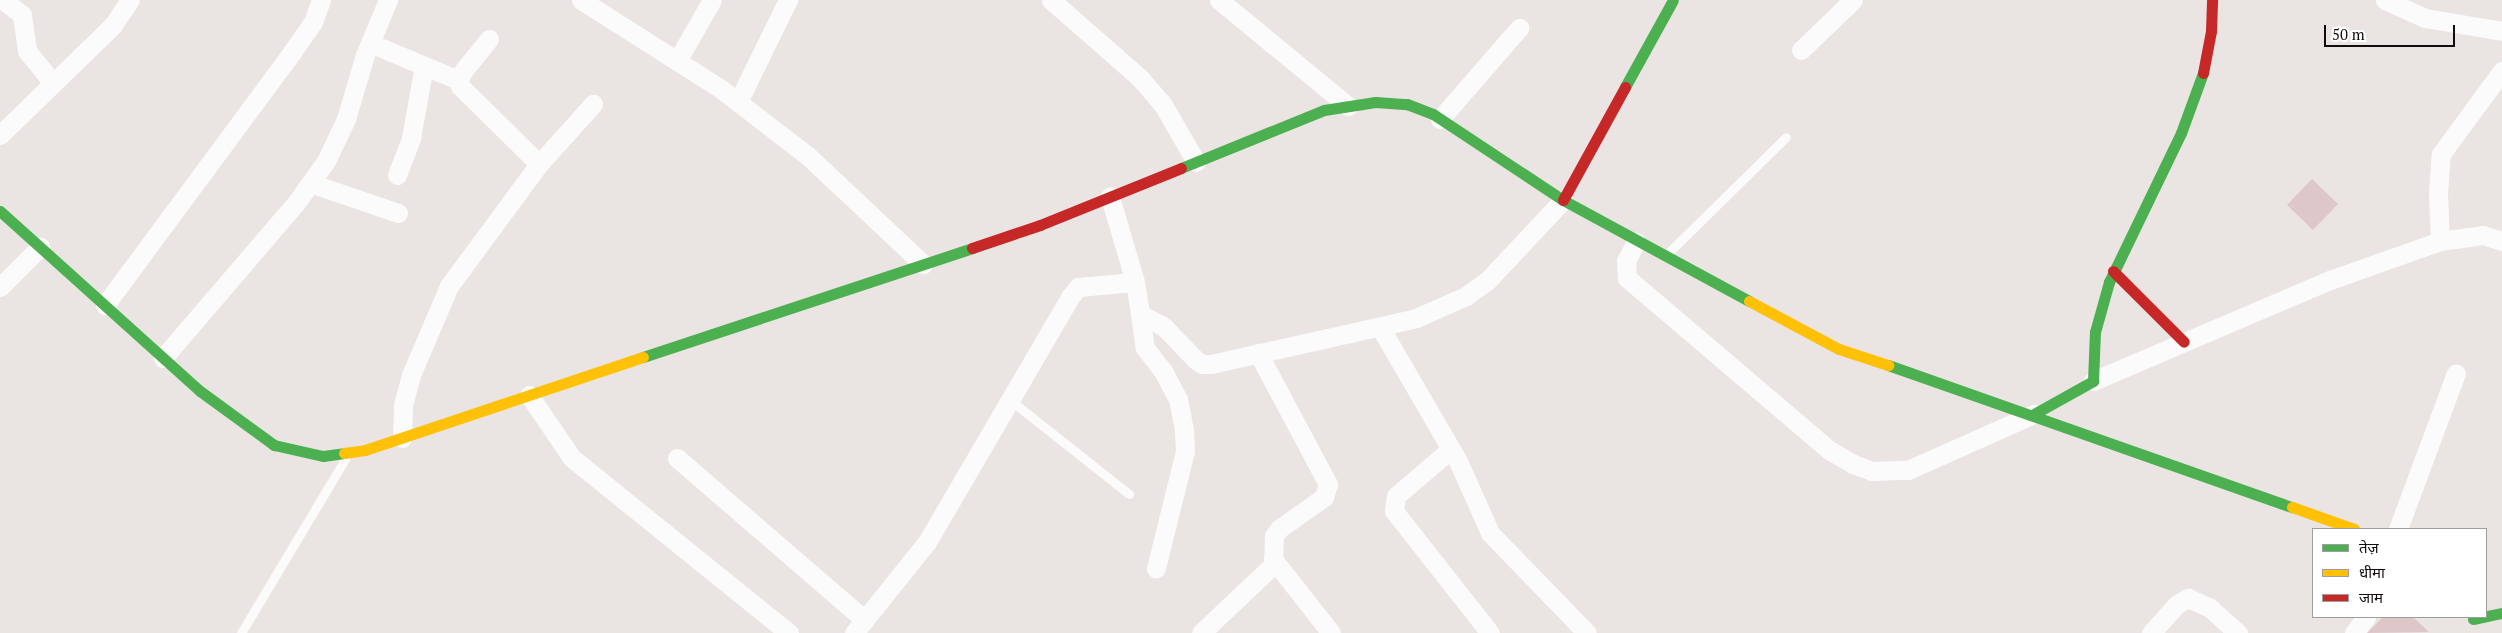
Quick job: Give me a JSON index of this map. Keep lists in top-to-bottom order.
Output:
{
  "legend": ["तेज़", "धीमा", "जाम"],
  "scale_bar": "50 m"
}
